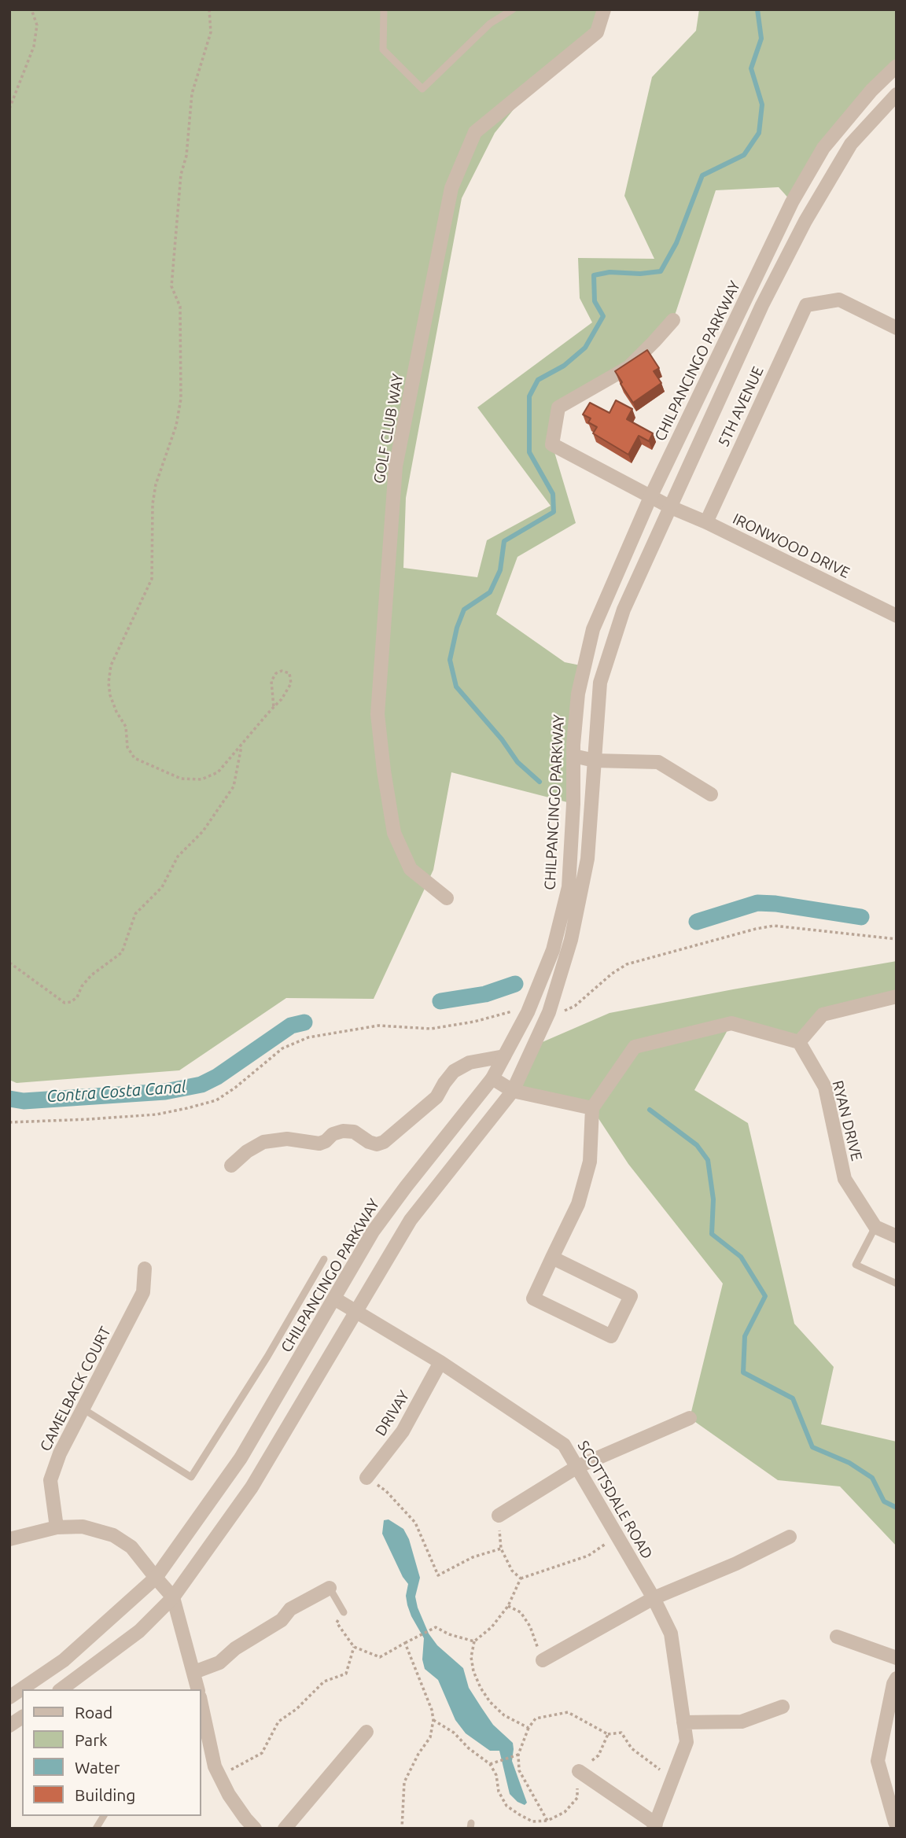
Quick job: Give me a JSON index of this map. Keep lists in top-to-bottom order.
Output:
{
  "streets": {
    "street": [
      "CHILPANCINGO PARKWAY",
      "5TH AVENUE",
      "GOLF CLUB WAY",
      "IRONWOOD DRIVE",
      "RYAN DRIVE",
      "CAMELBACK COURT",
      "DRIVAY",
      "SCOTTSDALE ROAD"
    ]
  },
  "crossings": [
    ["CHILPANCINGO PARKWAY", "IRONWOOD DRIVE"],
    ["CHILPANCINGO PARKWAY", "SCOTTSDALE ROAD"],
    ["5TH AVENUE", "IRONWOOD DRIVE"],
    ["DRIVAY", "SCOTTSDALE ROAD"]
  ],
  "water": ["Contra Costa Canal"],
  "legend": [
    "Road",
    "Park",
    "Water",
    "Building"
  ]
}
